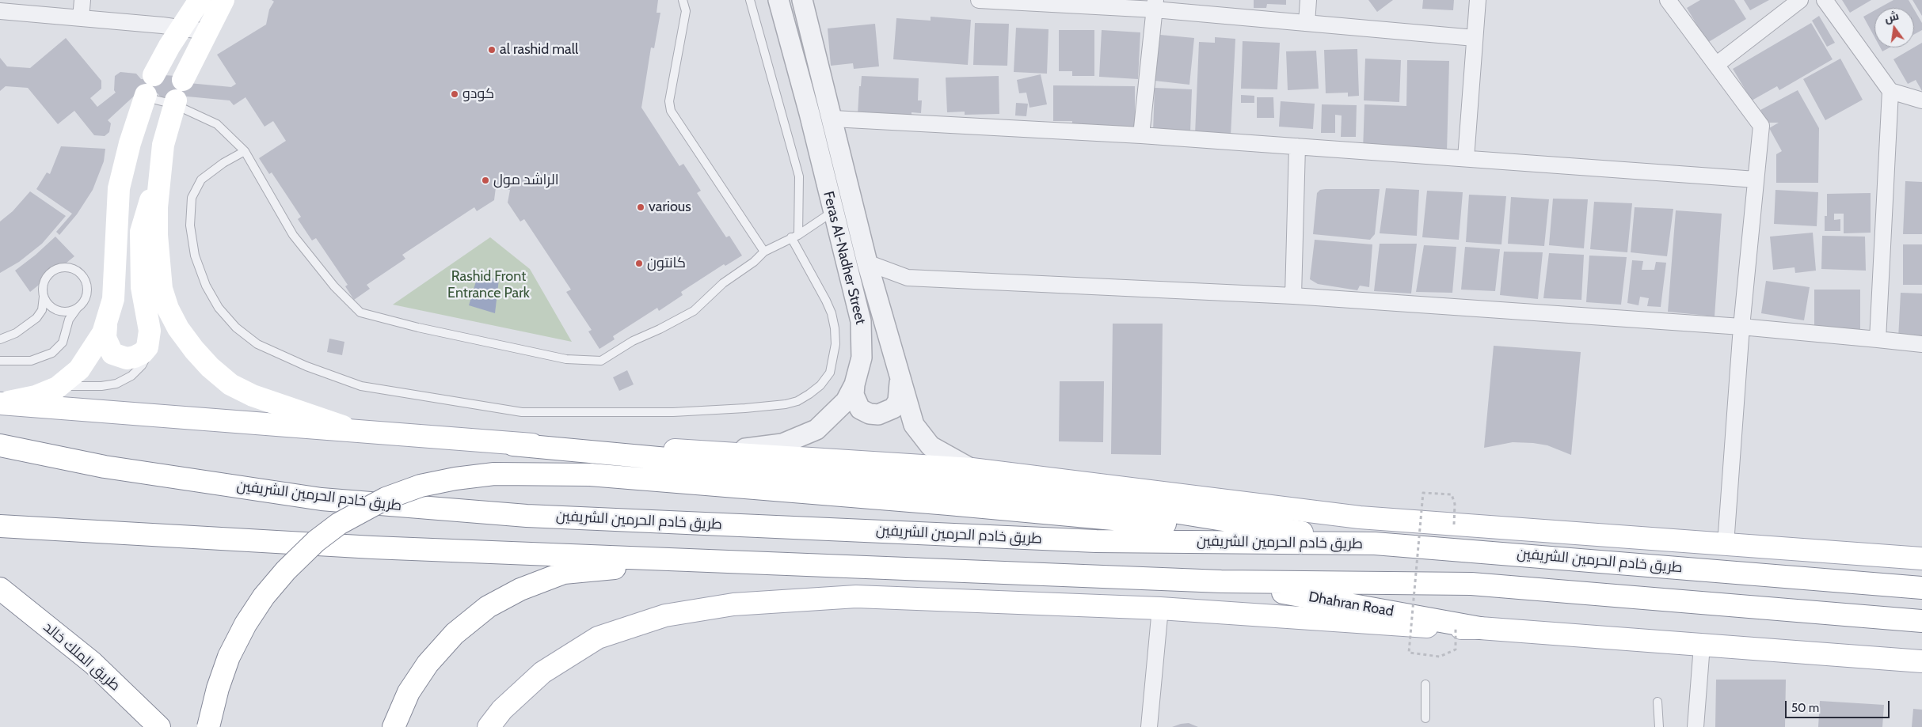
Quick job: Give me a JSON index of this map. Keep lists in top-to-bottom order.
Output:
{
  "streets": {
    "main road": ["طريق خادم الحرمين الشريفين", "Dhahran Road", "طريق الملك خالد"],
    "street": ["Feras Al-Nadher Street"]
  },
  "parks": ["Rashid Front Entrance Park"],
  "places": [
    "al rashid mall",
    "كودو",
    "الراشد مول",
    "various",
    "كانتون"
  ],
  "scale_bar": "50 m",
  "north": "top"
}
